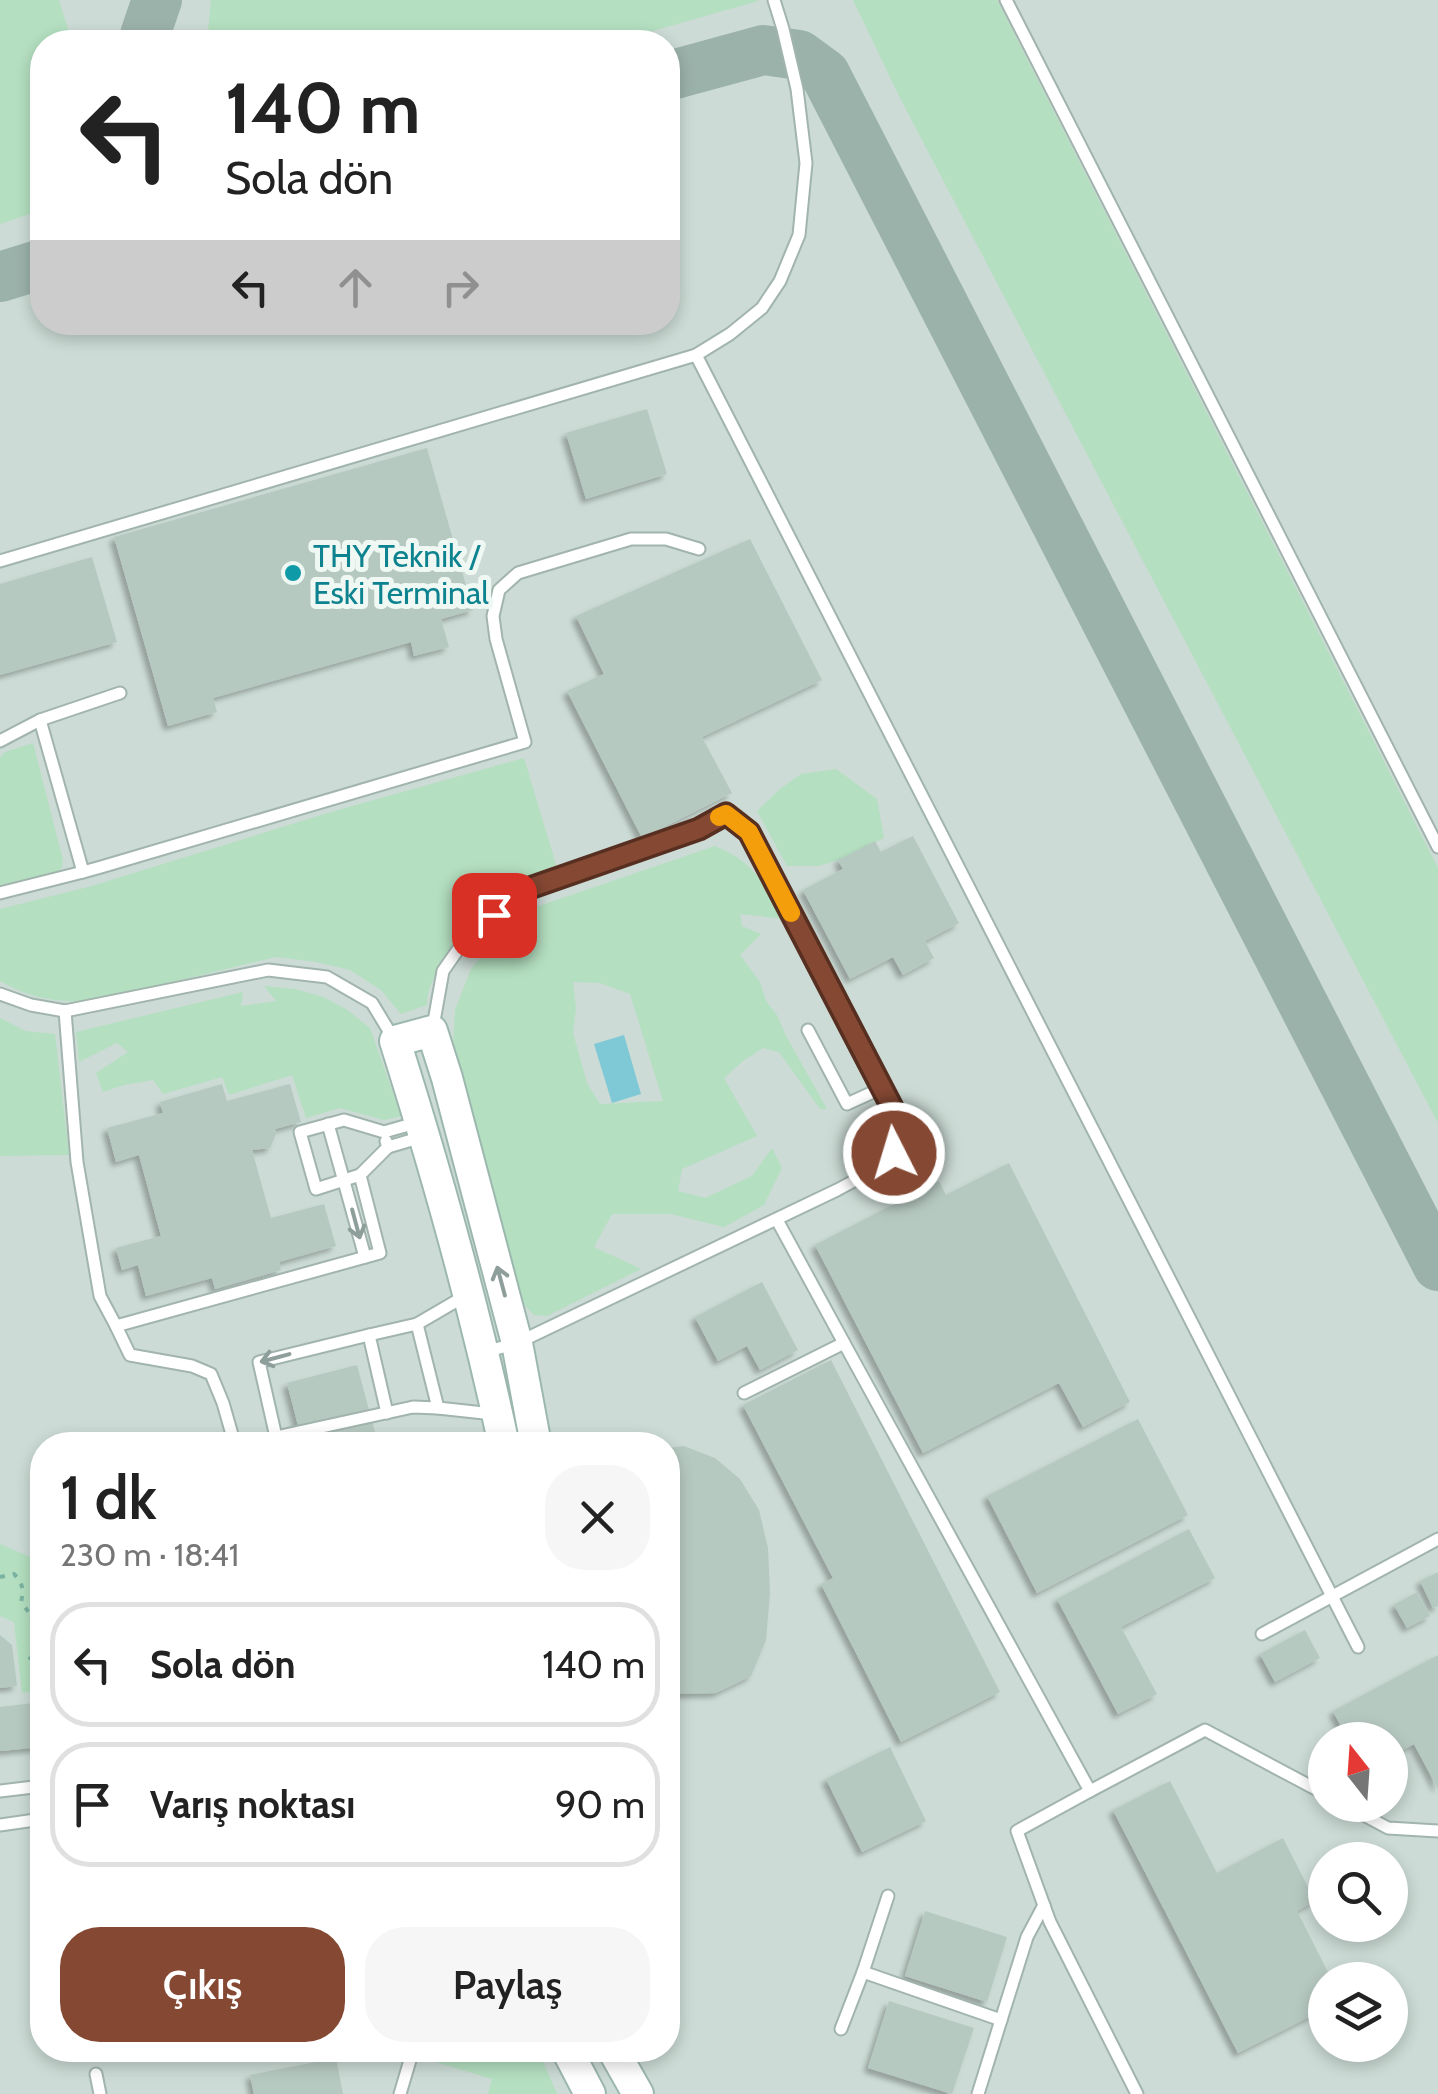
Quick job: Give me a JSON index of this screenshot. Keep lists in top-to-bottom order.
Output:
{
  "places": ["THY Teknik / Eski Terminal"],
  "north": "top",
  "page": {
    "turn": ["140 m", "Sola dön"],
    "heading": ["1 dk", "230 m · 18:41"],
    "list": [
      {
        "name": "Sola dön",
        "value": "140 m"
      },
      {
        "name": "Varış noktası",
        "value": "90 m"
      }
    ],
    "buttons": ["Çıkış", "Paylaş"]
  }
}
